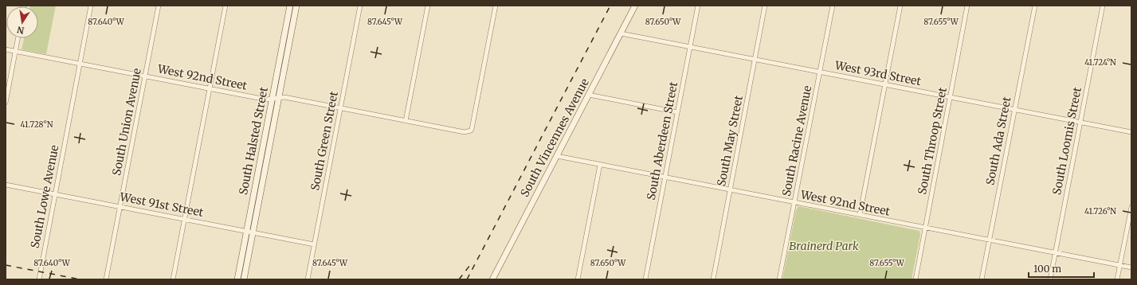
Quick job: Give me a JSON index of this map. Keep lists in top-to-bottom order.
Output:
{
  "streets": {
    "main road": ["South Vincennes Avenue", "South Halsted Street"],
    "street": [
      "West 93rd Street",
      "West 92nd Street",
      "South Union Avenue",
      "South Green Street",
      "South Aberdeen Street",
      "South May Street",
      "South Racine Avenue",
      "South Throop Street",
      "South Ada Street",
      "South Loomis Street",
      "South Lowe Avenue",
      "West 91st Street"
    ]
  },
  "crossings": [
    ["West 93rd Street", "South Vincennes Avenue"],
    ["West 93rd Street", "South Aberdeen Street"],
    ["West 93rd Street", "South May Street"],
    ["West 93rd Street", "South Racine Avenue"],
    ["West 93rd Street", "South Throop Street"],
    ["West 93rd Street", "South Ada Street"],
    ["West 93rd Street", "South Loomis Street"],
    ["West 92nd Street", "South Union Avenue"],
    ["West 92nd Street", "South Vincennes Avenue"],
    ["West 92nd Street", "South Halsted Street"],
    ["West 92nd Street", "South Green Street"],
    ["West 92nd Street", "South Aberdeen Street"],
    ["West 92nd Street", "South May Street"],
    ["West 92nd Street", "South Racine Avenue"],
    ["West 92nd Street", "South Throop Street"],
    ["West 92nd Street", "South Ada Street"],
    ["West 92nd Street", "South Loomis Street"],
    ["West 92nd Street", "South Lowe Avenue"],
    ["South Union Avenue", "West 91st Street"],
    ["South Halsted Street", "West 91st Street"],
    ["South Green Street", "West 91st Street"],
    ["South Lowe Avenue", "West 91st Street"]
  ],
  "parks": ["Brainerd Park"],
  "scale_bar": "100 m",
  "north": "bottom",
  "coordinates": [
    "87.640°W",
    "87.645°W",
    "87.650°W",
    "87.655°W",
    "41.724°N",
    "41.728°N",
    "41.726°N"
  ]
}
